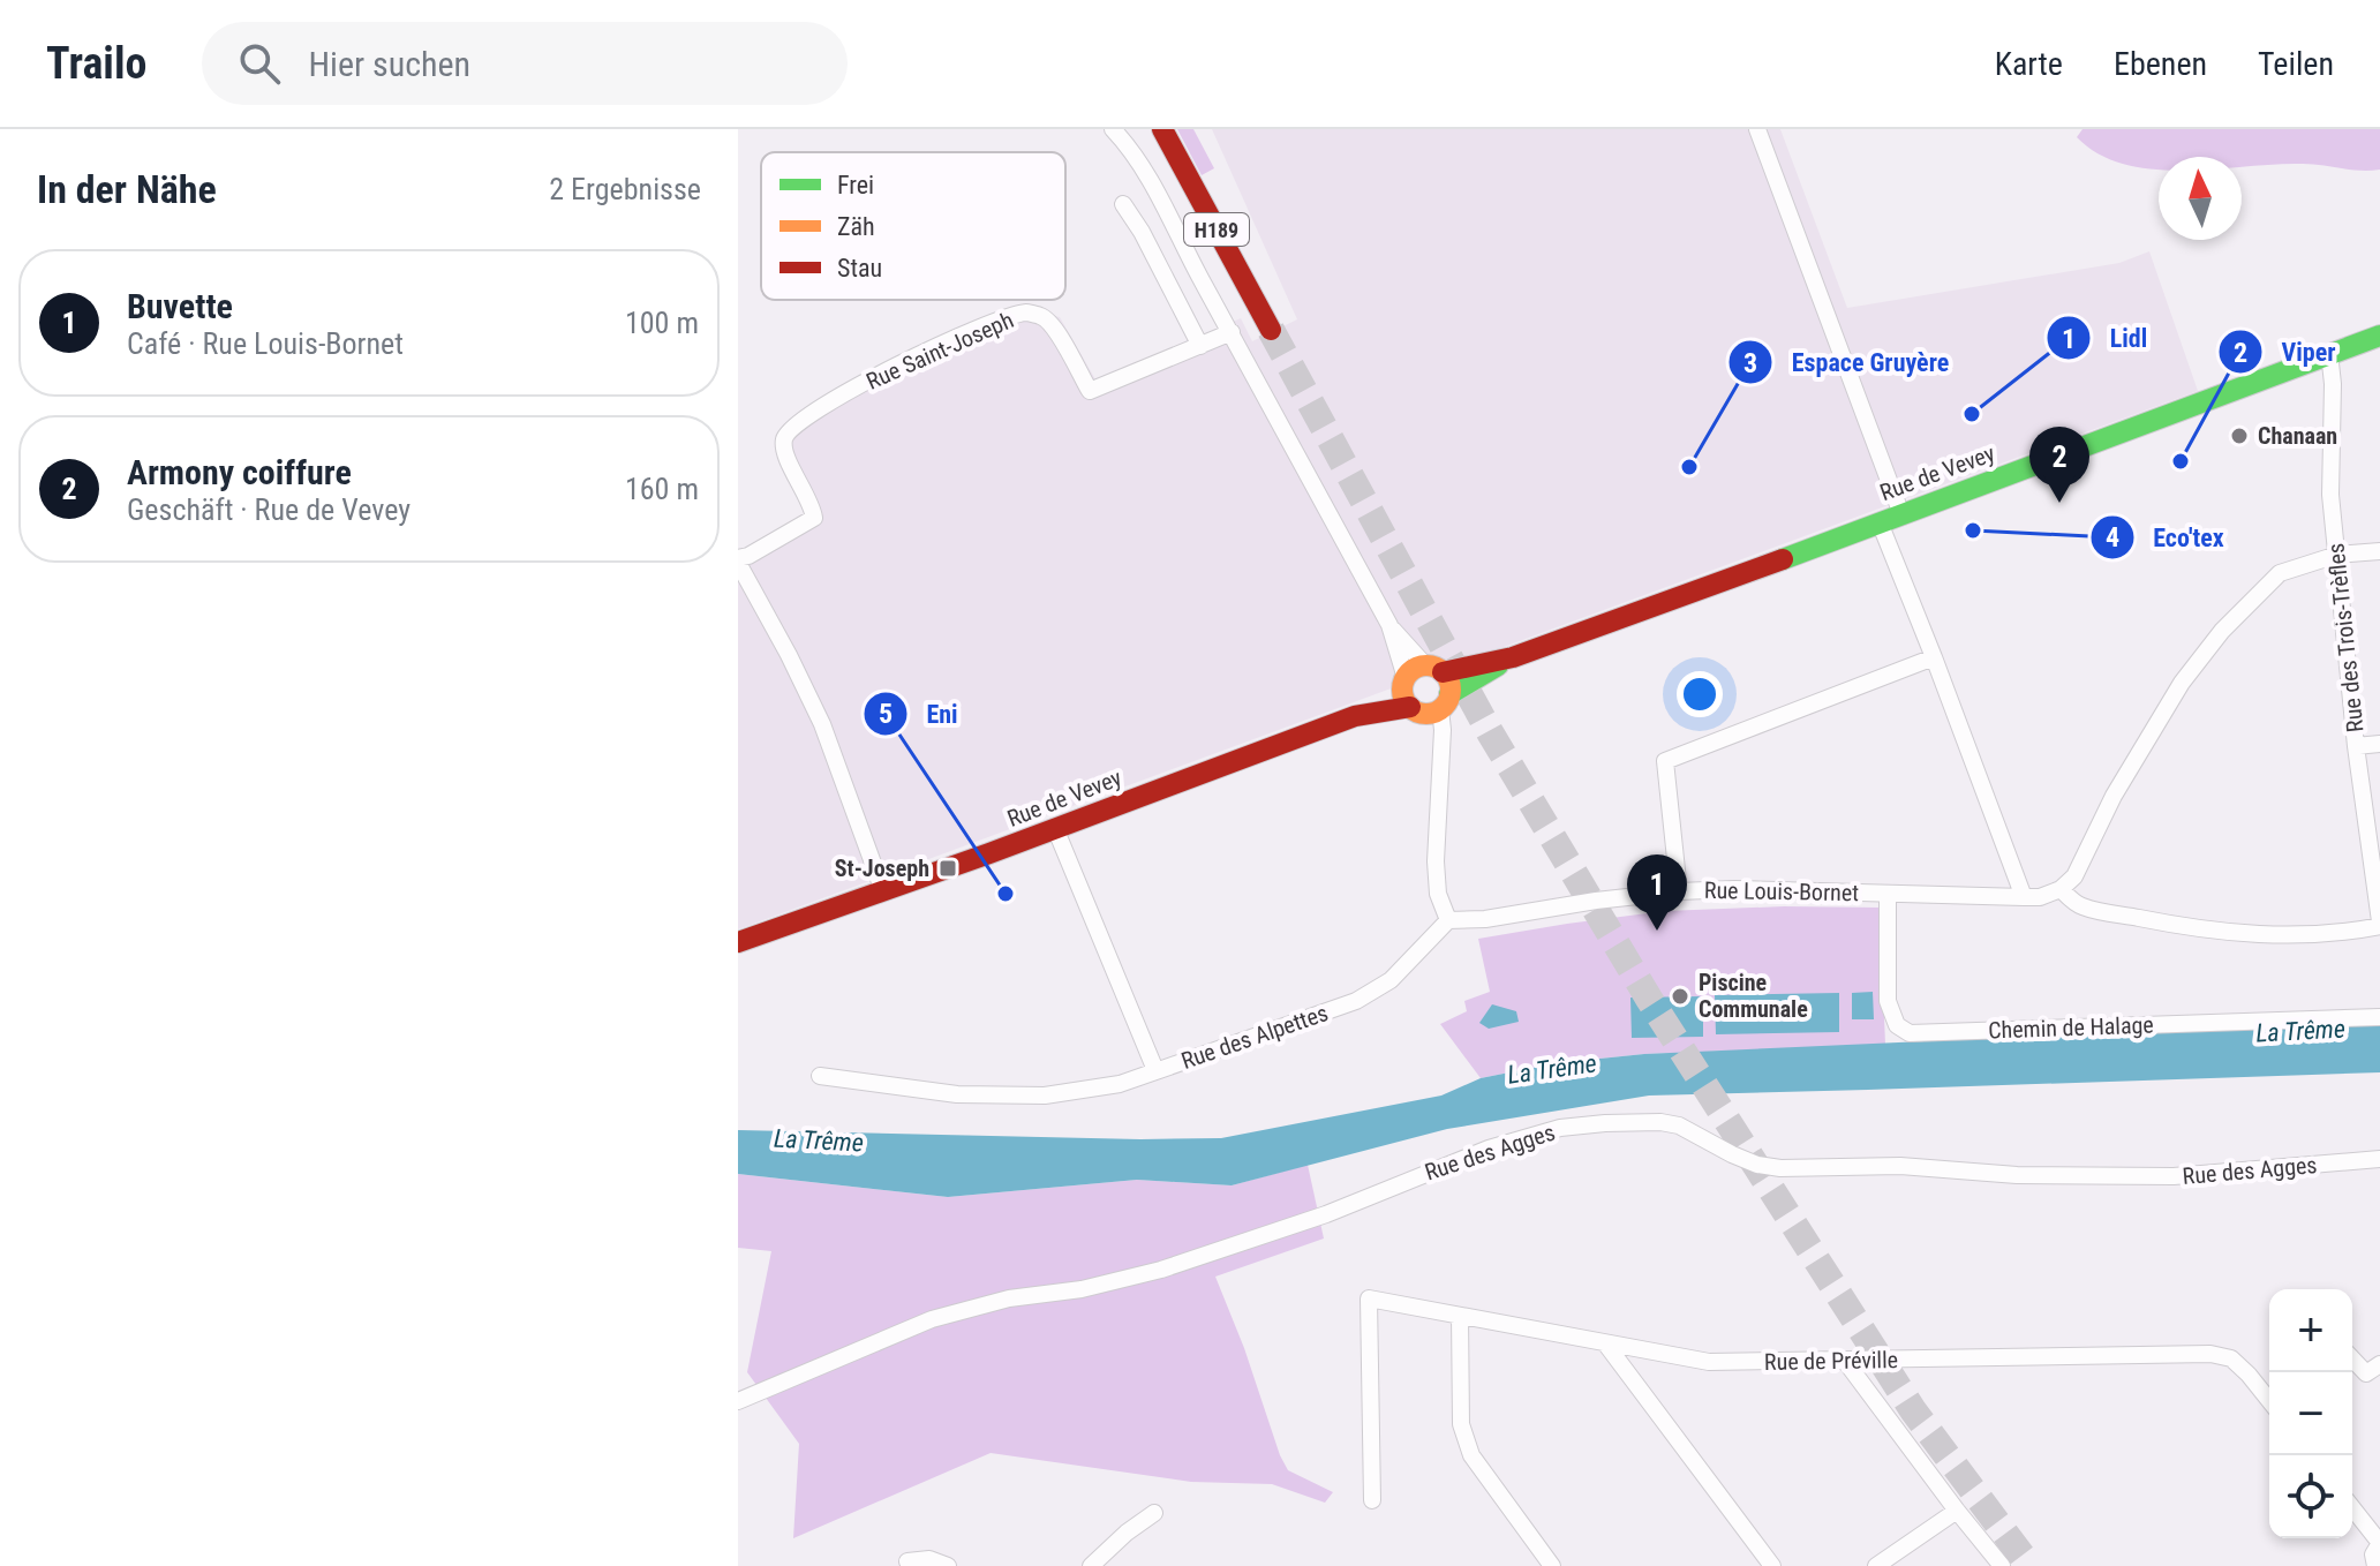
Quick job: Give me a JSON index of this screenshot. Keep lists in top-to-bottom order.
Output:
{
  "streets": {
    "main road": ["H189", "Rue de Vevey"],
    "street": [
      "Rue Saint-Joseph",
      "Rue des Trois-Trèfles",
      "Rue Louis-Bornet",
      "Chemin de Halage",
      "Rue des Alpettes",
      "Rue des Agges",
      "Rue de Préville"
    ]
  },
  "crossings": [
    ["Rue de Vevey", "Rue des Trois-Trèfles"],
    ["Rue Louis-Bornet", "Chemin de Halage"],
    ["Rue Louis-Bornet", "Rue des Alpettes"]
  ],
  "water": ["La Trême"],
  "places": {
    "other": [
      "Lidl",
      "Chanaan",
      "Viper",
      "Espace Gruyère",
      "Eco'tex",
      "Eni",
      "Piscine Communale"
    ],
    "transit": ["St-Joseph"]
  },
  "legend": ["Frei", "Zäh", "Stau"],
  "north": "top",
  "page": {
    "header": "Trailo",
    "search": "Hier suchen",
    "nav": ["Karte", "Ebenen", "Teilen"],
    "heading": ["In der Nähe", "2 Ergebnisse"],
    "list": [
      {
        "mark": "1",
        "name": "Buvette",
        "note": "Café · Rue Louis-Bornet",
        "value": "100 m"
      },
      {
        "mark": "2",
        "name": "Armony coiffure",
        "note": "Geschäft · Rue de Vevey",
        "value": "160 m"
      }
    ],
    "pins": ["2", "1"],
    "map_buttons": ["+", "−"]
  }
}
